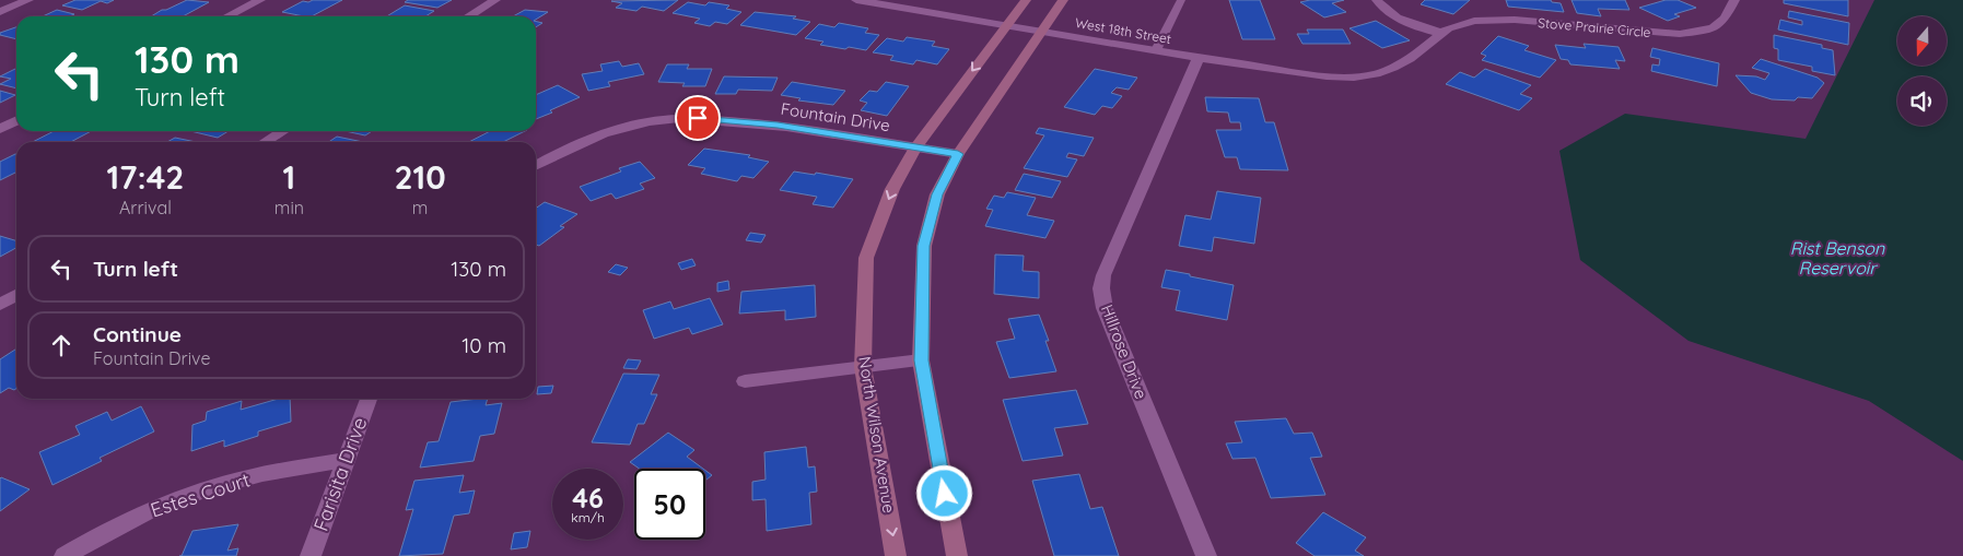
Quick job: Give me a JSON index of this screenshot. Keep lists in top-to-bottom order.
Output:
{
  "streets": {
    "main road": ["North Wilson Avenue"],
    "street": [
      "Stove Prairie Circle",
      "West 18th Street",
      "Fountain Drive",
      "Hillrose Drive",
      "Farisita Drive",
      "Estes Court"
    ]
  },
  "crossings": [
    ["Stove Prairie Circle", "West 18th Street"],
    ["Stove Prairie Circle", "Hillrose Drive"],
    ["West 18th Street", "Hillrose Drive"],
    ["West 18th Street", "North Wilson Avenue"],
    ["Fountain Drive", "North Wilson Avenue"],
    ["Farisita Drive", "Estes Court"]
  ],
  "water": ["Rist Benson Reservoir"],
  "north": "bottom",
  "page": {
    "turn": ["130 m", "Turn left"],
    "eta": [
      "17:42",
      "Arrival",
      "1",
      "min",
      "210",
      "m"
    ],
    "list": [
      {
        "name": "Turn left",
        "value": "130 m"
      },
      {
        "name": "Continue",
        "note": "Fountain Drive",
        "value": "10 m"
      }
    ],
    "speed": "46 km/h",
    "limit": "50"
  }
}
